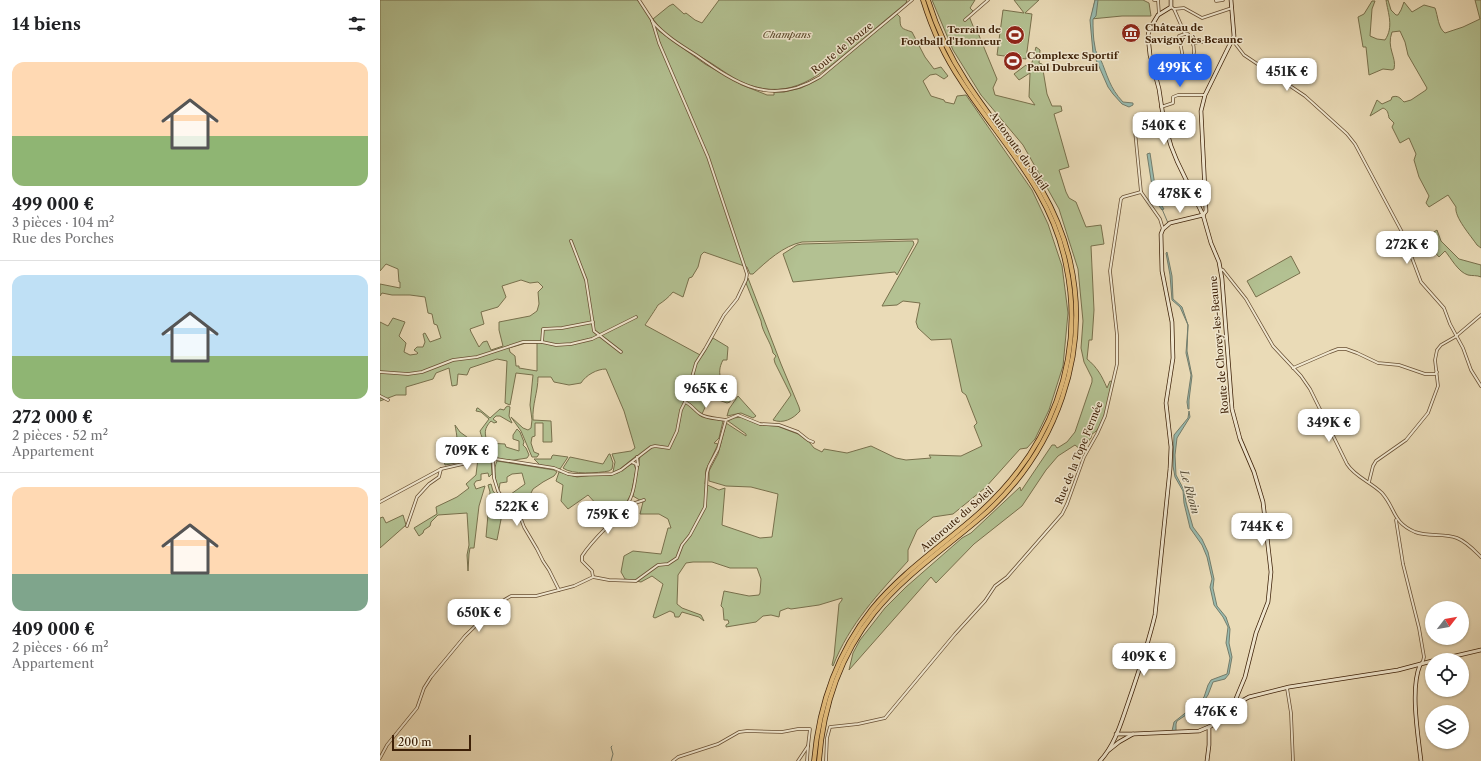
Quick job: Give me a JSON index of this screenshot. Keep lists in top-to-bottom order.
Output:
{
  "streets": {
    "highway": ["Autoroute du Soleil"],
    "street": ["Route de Bouze", "Route de Chorey-les-Beaune", "Rue de la Tope Fermée"]
  },
  "water": ["Le Rhoin"],
  "parks": ["Champans"],
  "places": {
    "museum": ["Château de Savigny lès Beaune"],
    "sports": ["Terrain de Football d'Honneur", "Complexe Sportif Paul Dubreuil"]
  },
  "scale_bar": "200 m",
  "north": "top right",
  "page": {
    "heading": "14 biens",
    "list": [
      {
        "name": "499 000 €",
        "note": "3 pièces · 104 m² · Rue des Porches"
      },
      {
        "name": "272 000 €",
        "note": "2 pièces · 52 m² · Appartement"
      },
      {
        "name": "409 000 €",
        "note": "2 pièces · 66 m² · Appartement"
      }
    ],
    "price": [
      "499K €",
      "451K €",
      "540K €",
      "478K €",
      "272K €",
      "965K €",
      "349K €",
      "709K €",
      "522K €",
      "759K €",
      "744K €",
      "650K €",
      "409K €",
      "476K €"
    ],
    "scale": "200 m"
  }
}
